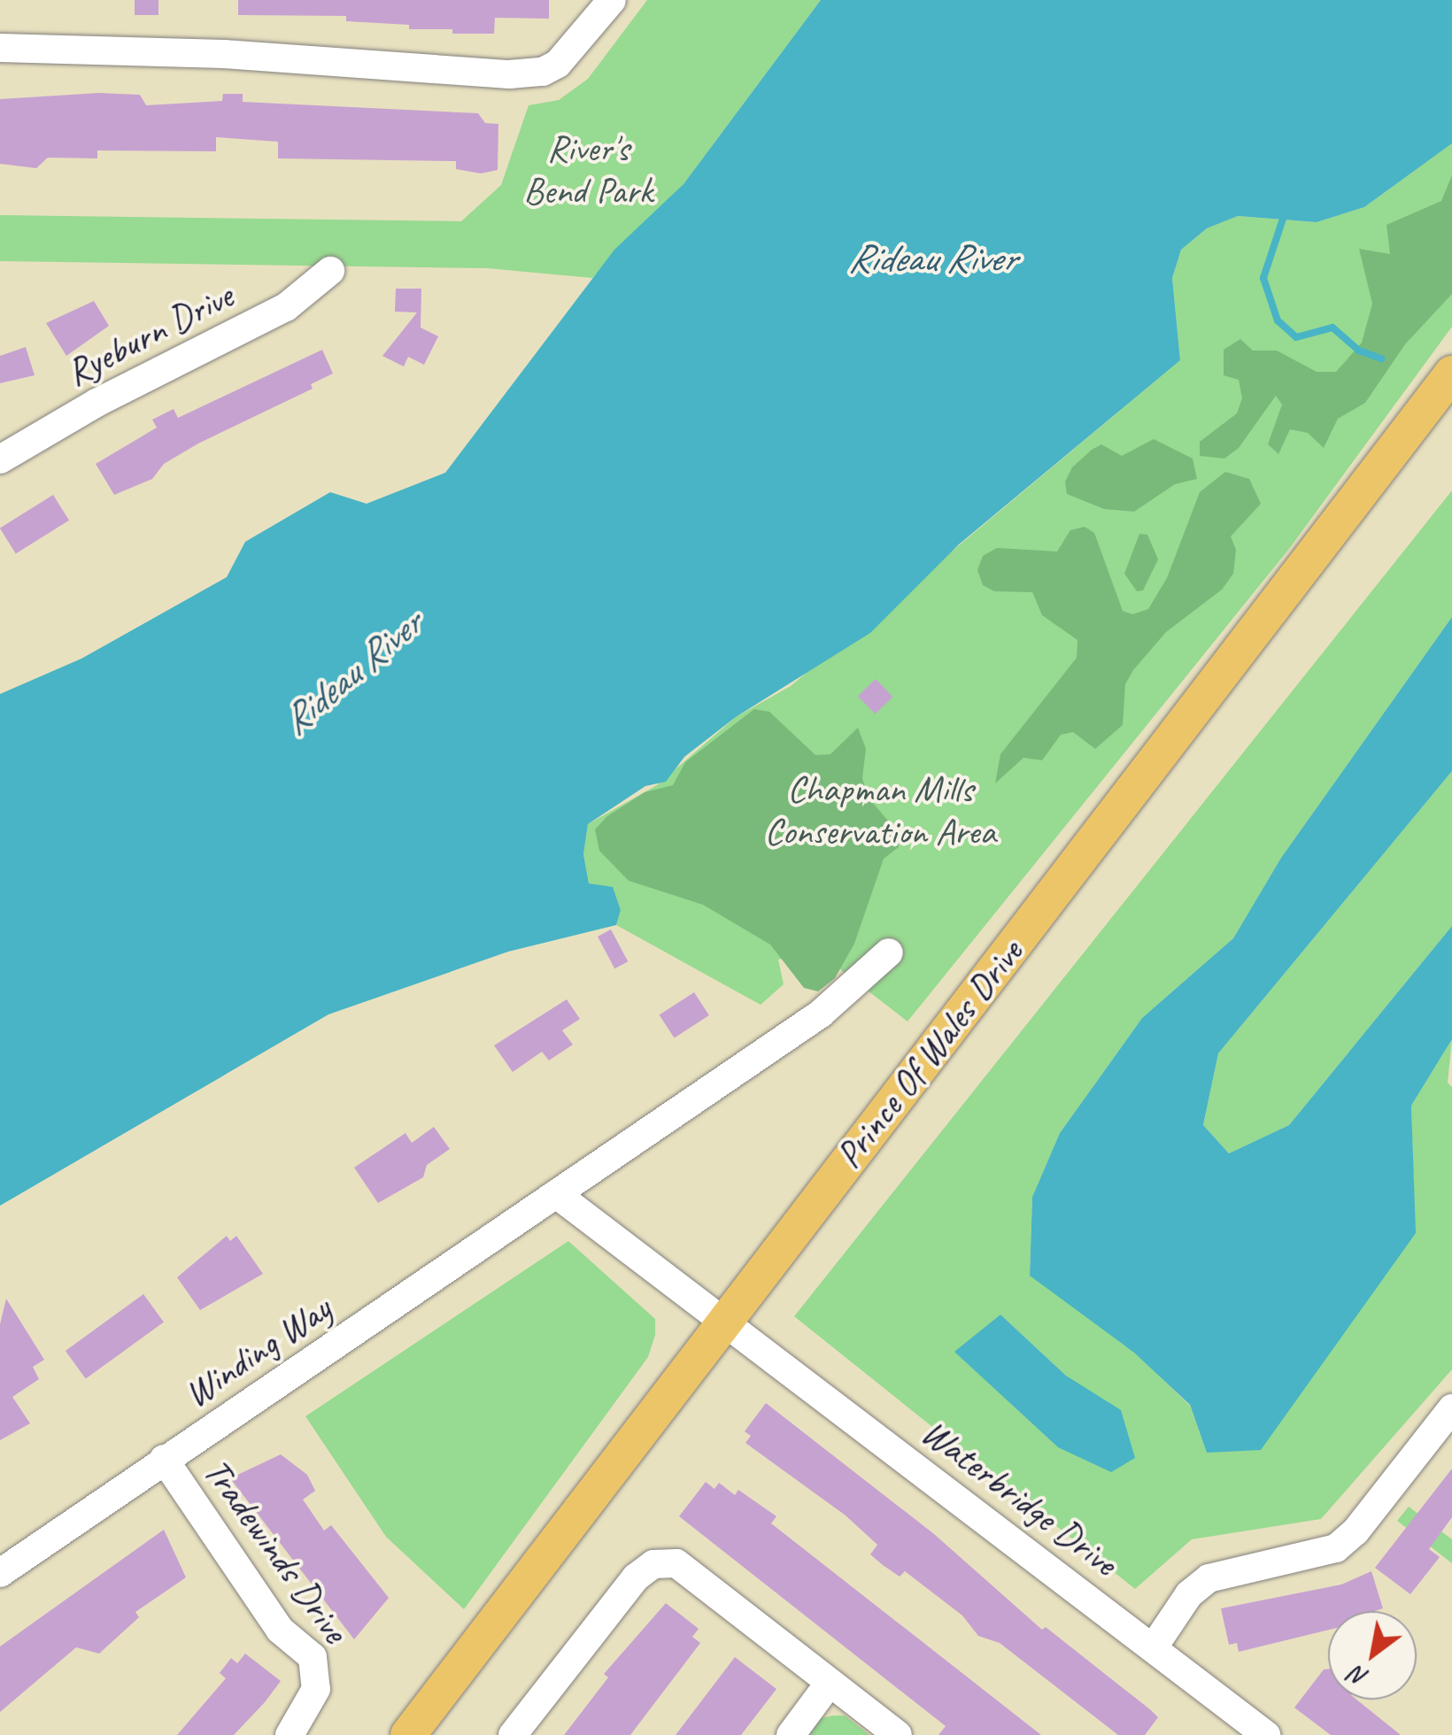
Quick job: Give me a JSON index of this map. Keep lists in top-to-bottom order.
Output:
{
  "streets": {
    "main road": ["Prince Of Wales Drive"],
    "street": [
      "Ryeburn Drive",
      "Winding Way",
      "Waterbridge Drive",
      "Tradewinds Drive"
    ]
  },
  "crossings": [
    ["Prince Of Wales Drive", "Waterbridge Drive"],
    ["Winding Way", "Tradewinds Drive"]
  ],
  "water": ["Rideau River"],
  "parks": ["River's Bend Park", "Chapman Mills Conservation Area"],
  "north": "bottom left"
}
